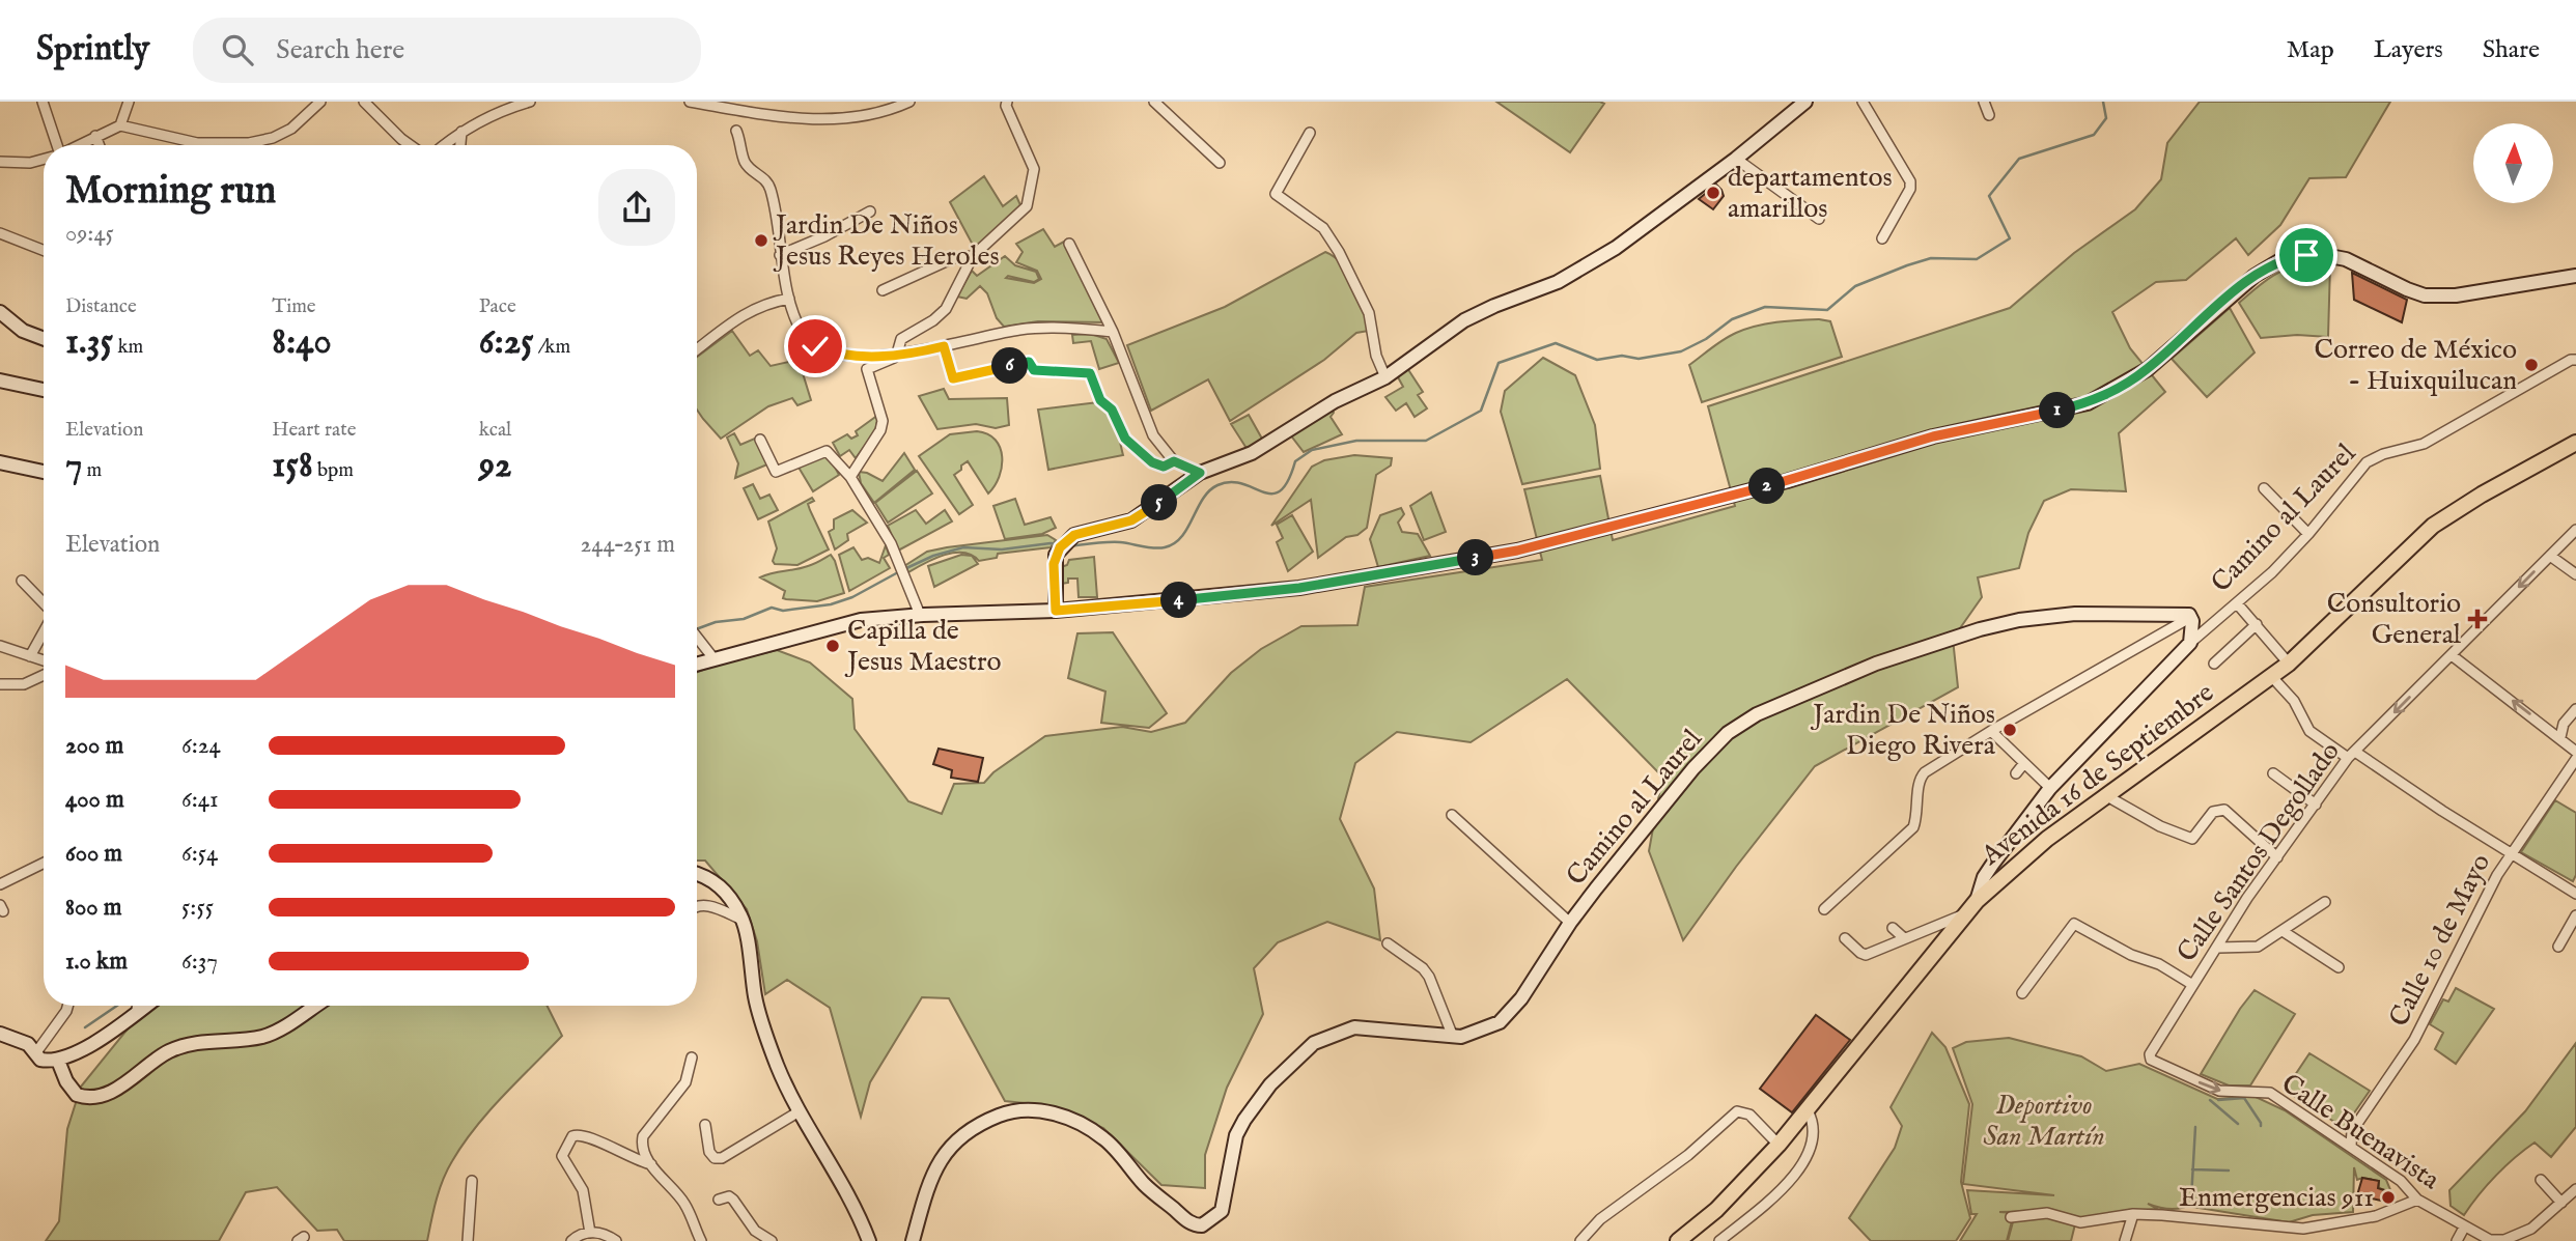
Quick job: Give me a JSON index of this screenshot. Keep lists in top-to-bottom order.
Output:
{
  "streets": {
    "main road": ["Camino al Laurel", "Avenida 16 de Septiembre"],
    "street": ["Calle Santos Degollado", "Calle 10 de Mayo", "Calle Buenavista"]
  },
  "crossings": [
    ["Calle Santos Degollado", "Calle Buenavista"],
    ["Calle 10 de Mayo", "Calle Buenavista"]
  ],
  "one_way": ["Calle Buenavista"],
  "parks": ["Deportivo San Martín"],
  "places": {
    "other": [
      "departamentos amarillos",
      "Jardin De Niños Jesus Reyes Heroles",
      "Correo de México - Huixquilucan",
      "Capilla de Jesus Maestro",
      "Jardin De Niños Diego Rivera",
      "Enmergencias 911"
    ],
    "health": ["Consultorio General"]
  },
  "north": "top",
  "page": {
    "header": "Sprintly",
    "search": "Search here",
    "nav": ["Map", "Layers", "Share"],
    "heading": ["Morning run", "09:45"],
    "stats": [
      ["Distance", "1.35 km"],
      ["Time", "8:40"],
      ["Pace", "6:25 /km"],
      ["Elevation", "7 m"],
      ["Heart rate", "158 bpm"],
      ["kcal", "92"]
    ],
    "pins": [
      "6",
      "1",
      "2",
      "5",
      "3",
      "4"
    ],
    "chart": ["Elevation", "244–251 m"],
    "list": [
      {
        "name": "200 m",
        "note": "6:24"
      },
      {
        "name": "400 m",
        "note": "6:41"
      },
      {
        "name": "600 m",
        "note": "6:54"
      },
      {
        "name": "800 m",
        "note": "5:55"
      },
      {
        "name": "1.0 km",
        "note": "6:37"
      }
    ]
  }
}
